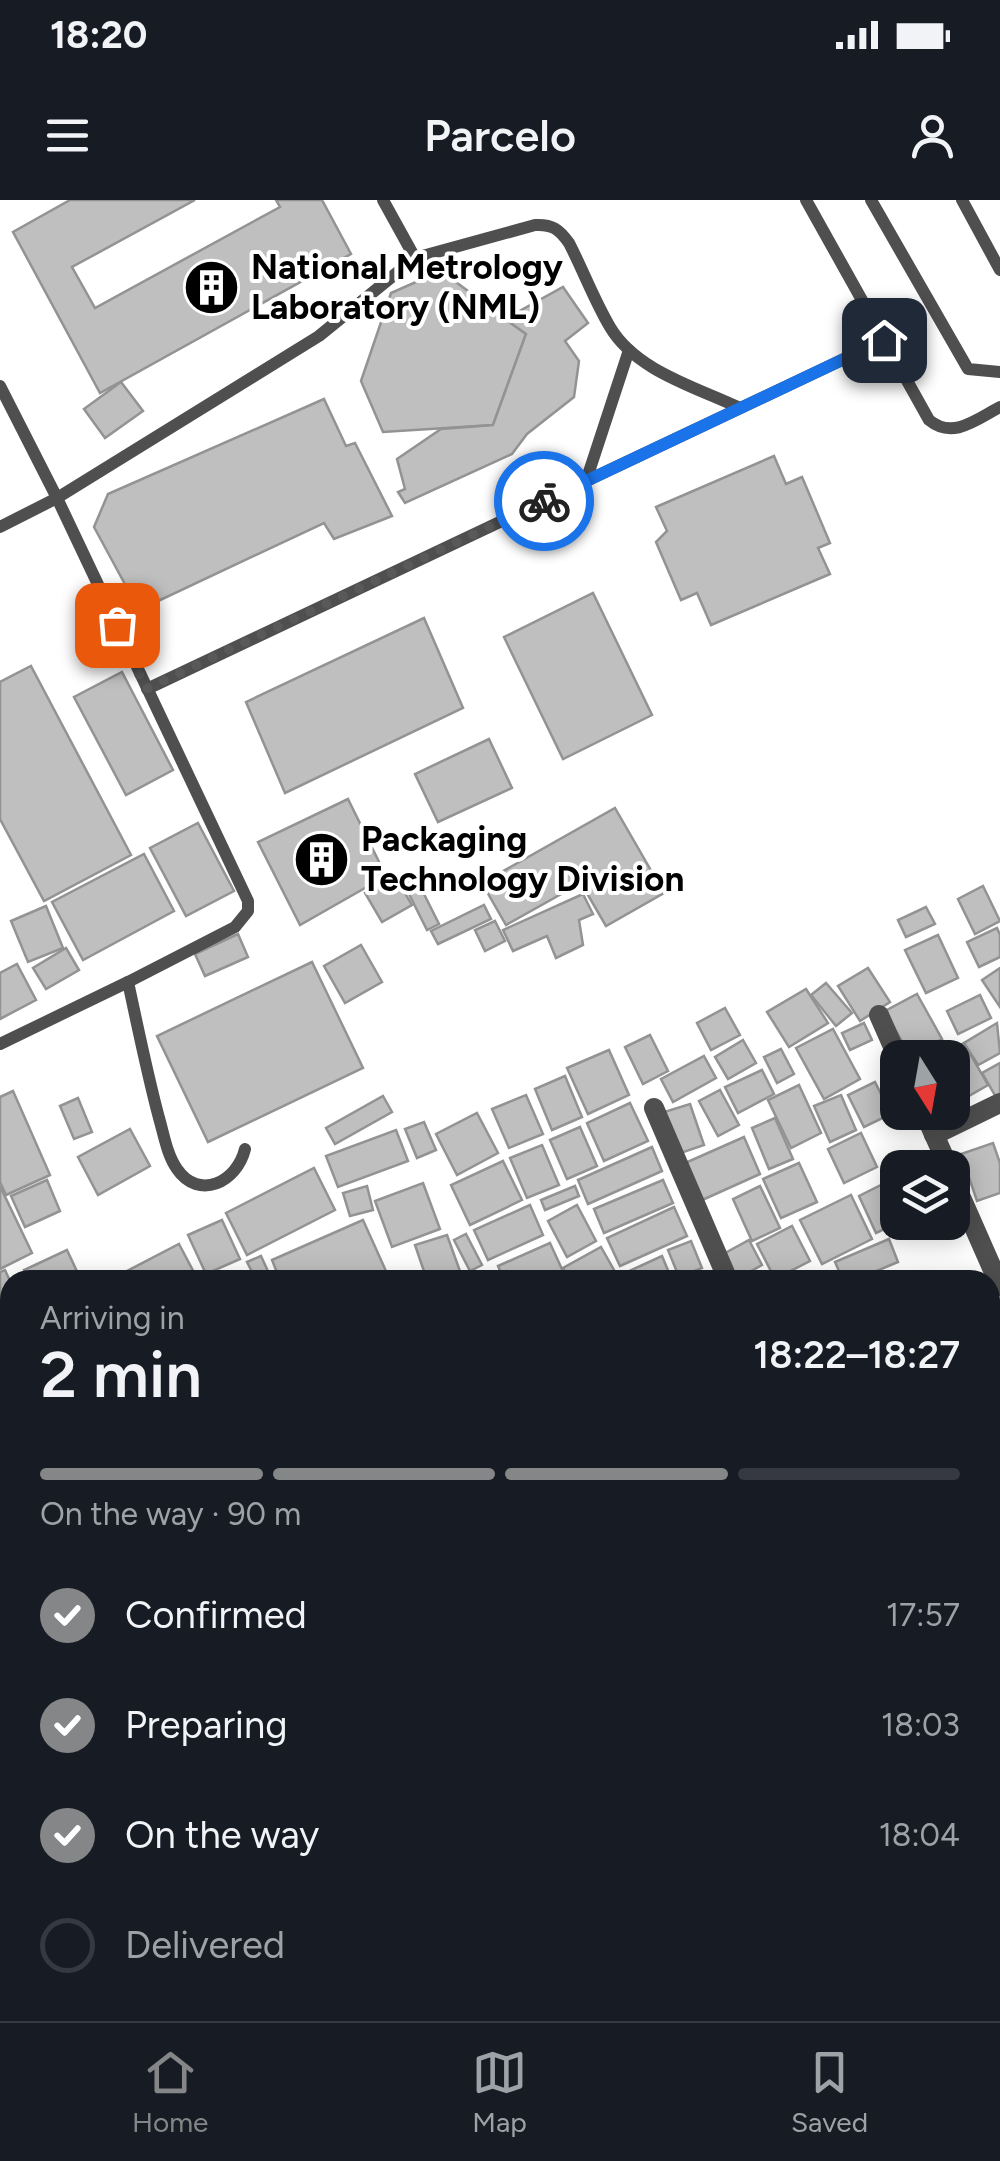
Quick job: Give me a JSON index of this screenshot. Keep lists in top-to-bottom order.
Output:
{
  "places": {
    "building": ["National Metrology Laboratory (NML)", "Packaging Technology Division"]
  },
  "north": "bottom",
  "page": {
    "status": "18:20",
    "header": "Parcelo",
    "heading": ["2 min", "Arriving in", "18:22–18:27"],
    "bar": "On the way · 90 m",
    "list": [
      ["Confirmed", "17:57"],
      ["Preparing", "18:03"],
      ["On the way", "18:04"],
      "Delivered"
    ],
    "tabs": ["Home", "Map", "Saved"]
  }
}
